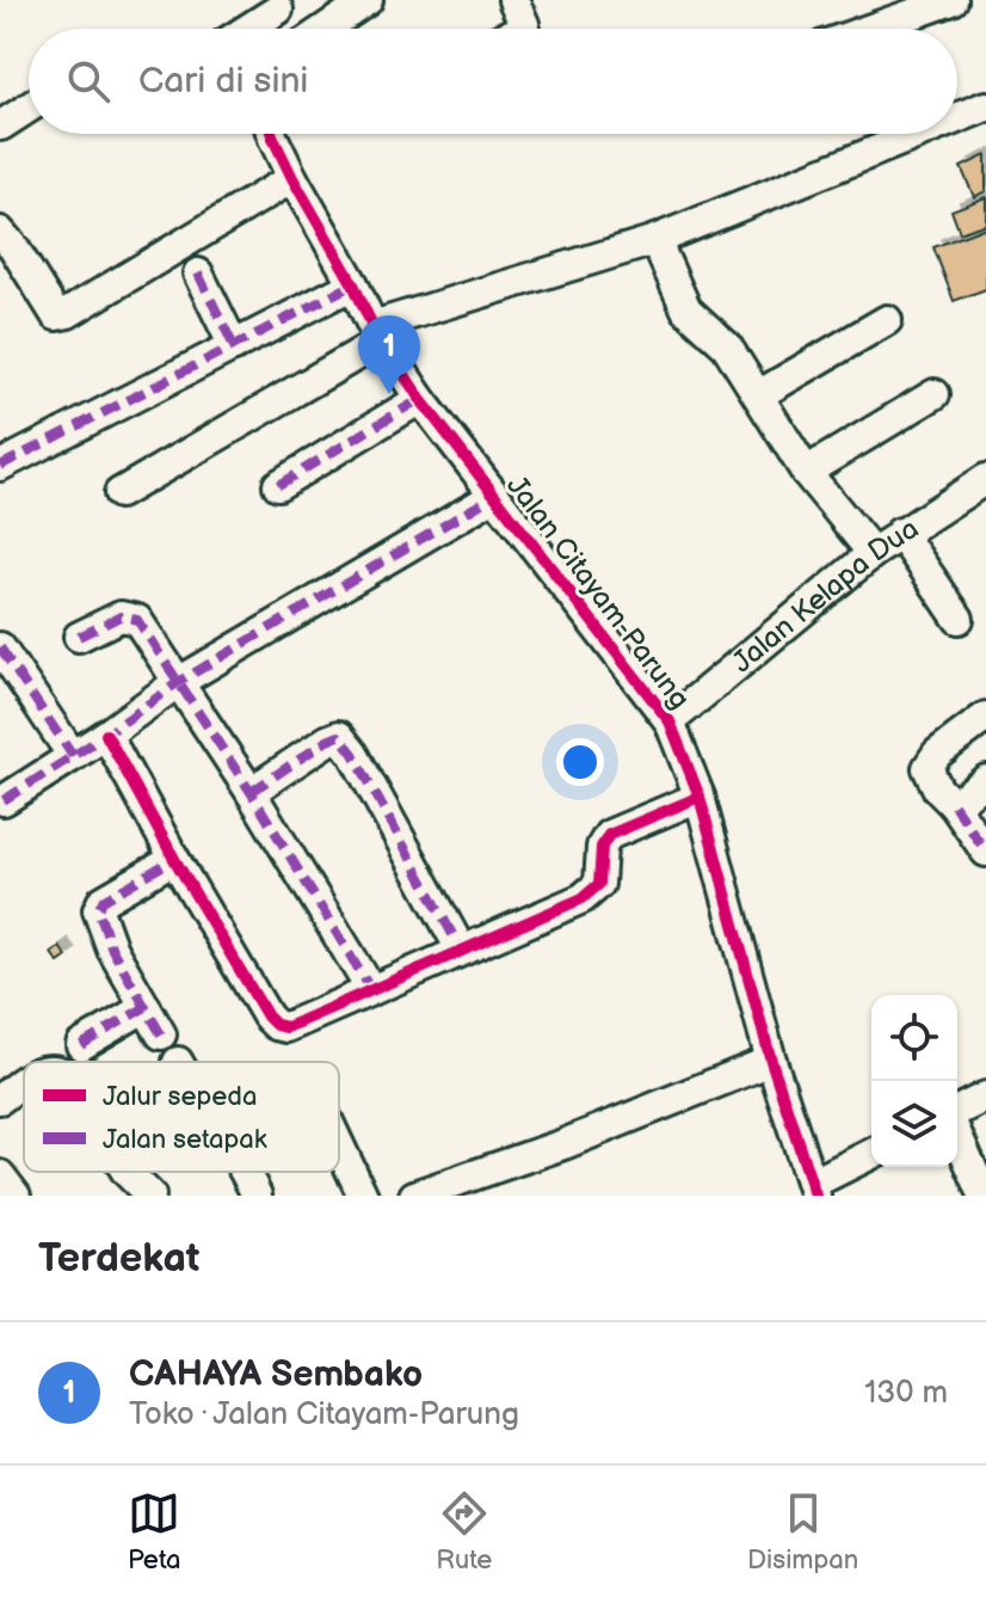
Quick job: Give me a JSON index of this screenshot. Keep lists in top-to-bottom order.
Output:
{
  "streets": {
    "street": ["Jalan Citayam-Parung", "Jalan Kelapa Dua"]
  },
  "crossings": [
    ["Jalan Citayam-Parung", "Jalan Kelapa Dua"]
  ],
  "legend": ["Jalur sepeda", "Jalan setapak"],
  "page": {
    "search": "Cari di sini",
    "pins": "1",
    "heading": "Terdekat",
    "list": [
      {
        "mark": "1",
        "name": "CAHAYA Sembako",
        "note": "Toko · Jalan Citayam-Parung",
        "value": "130 m"
      }
    ],
    "nav": ["Peta", "Rute", "Disimpan"]
  }
}
